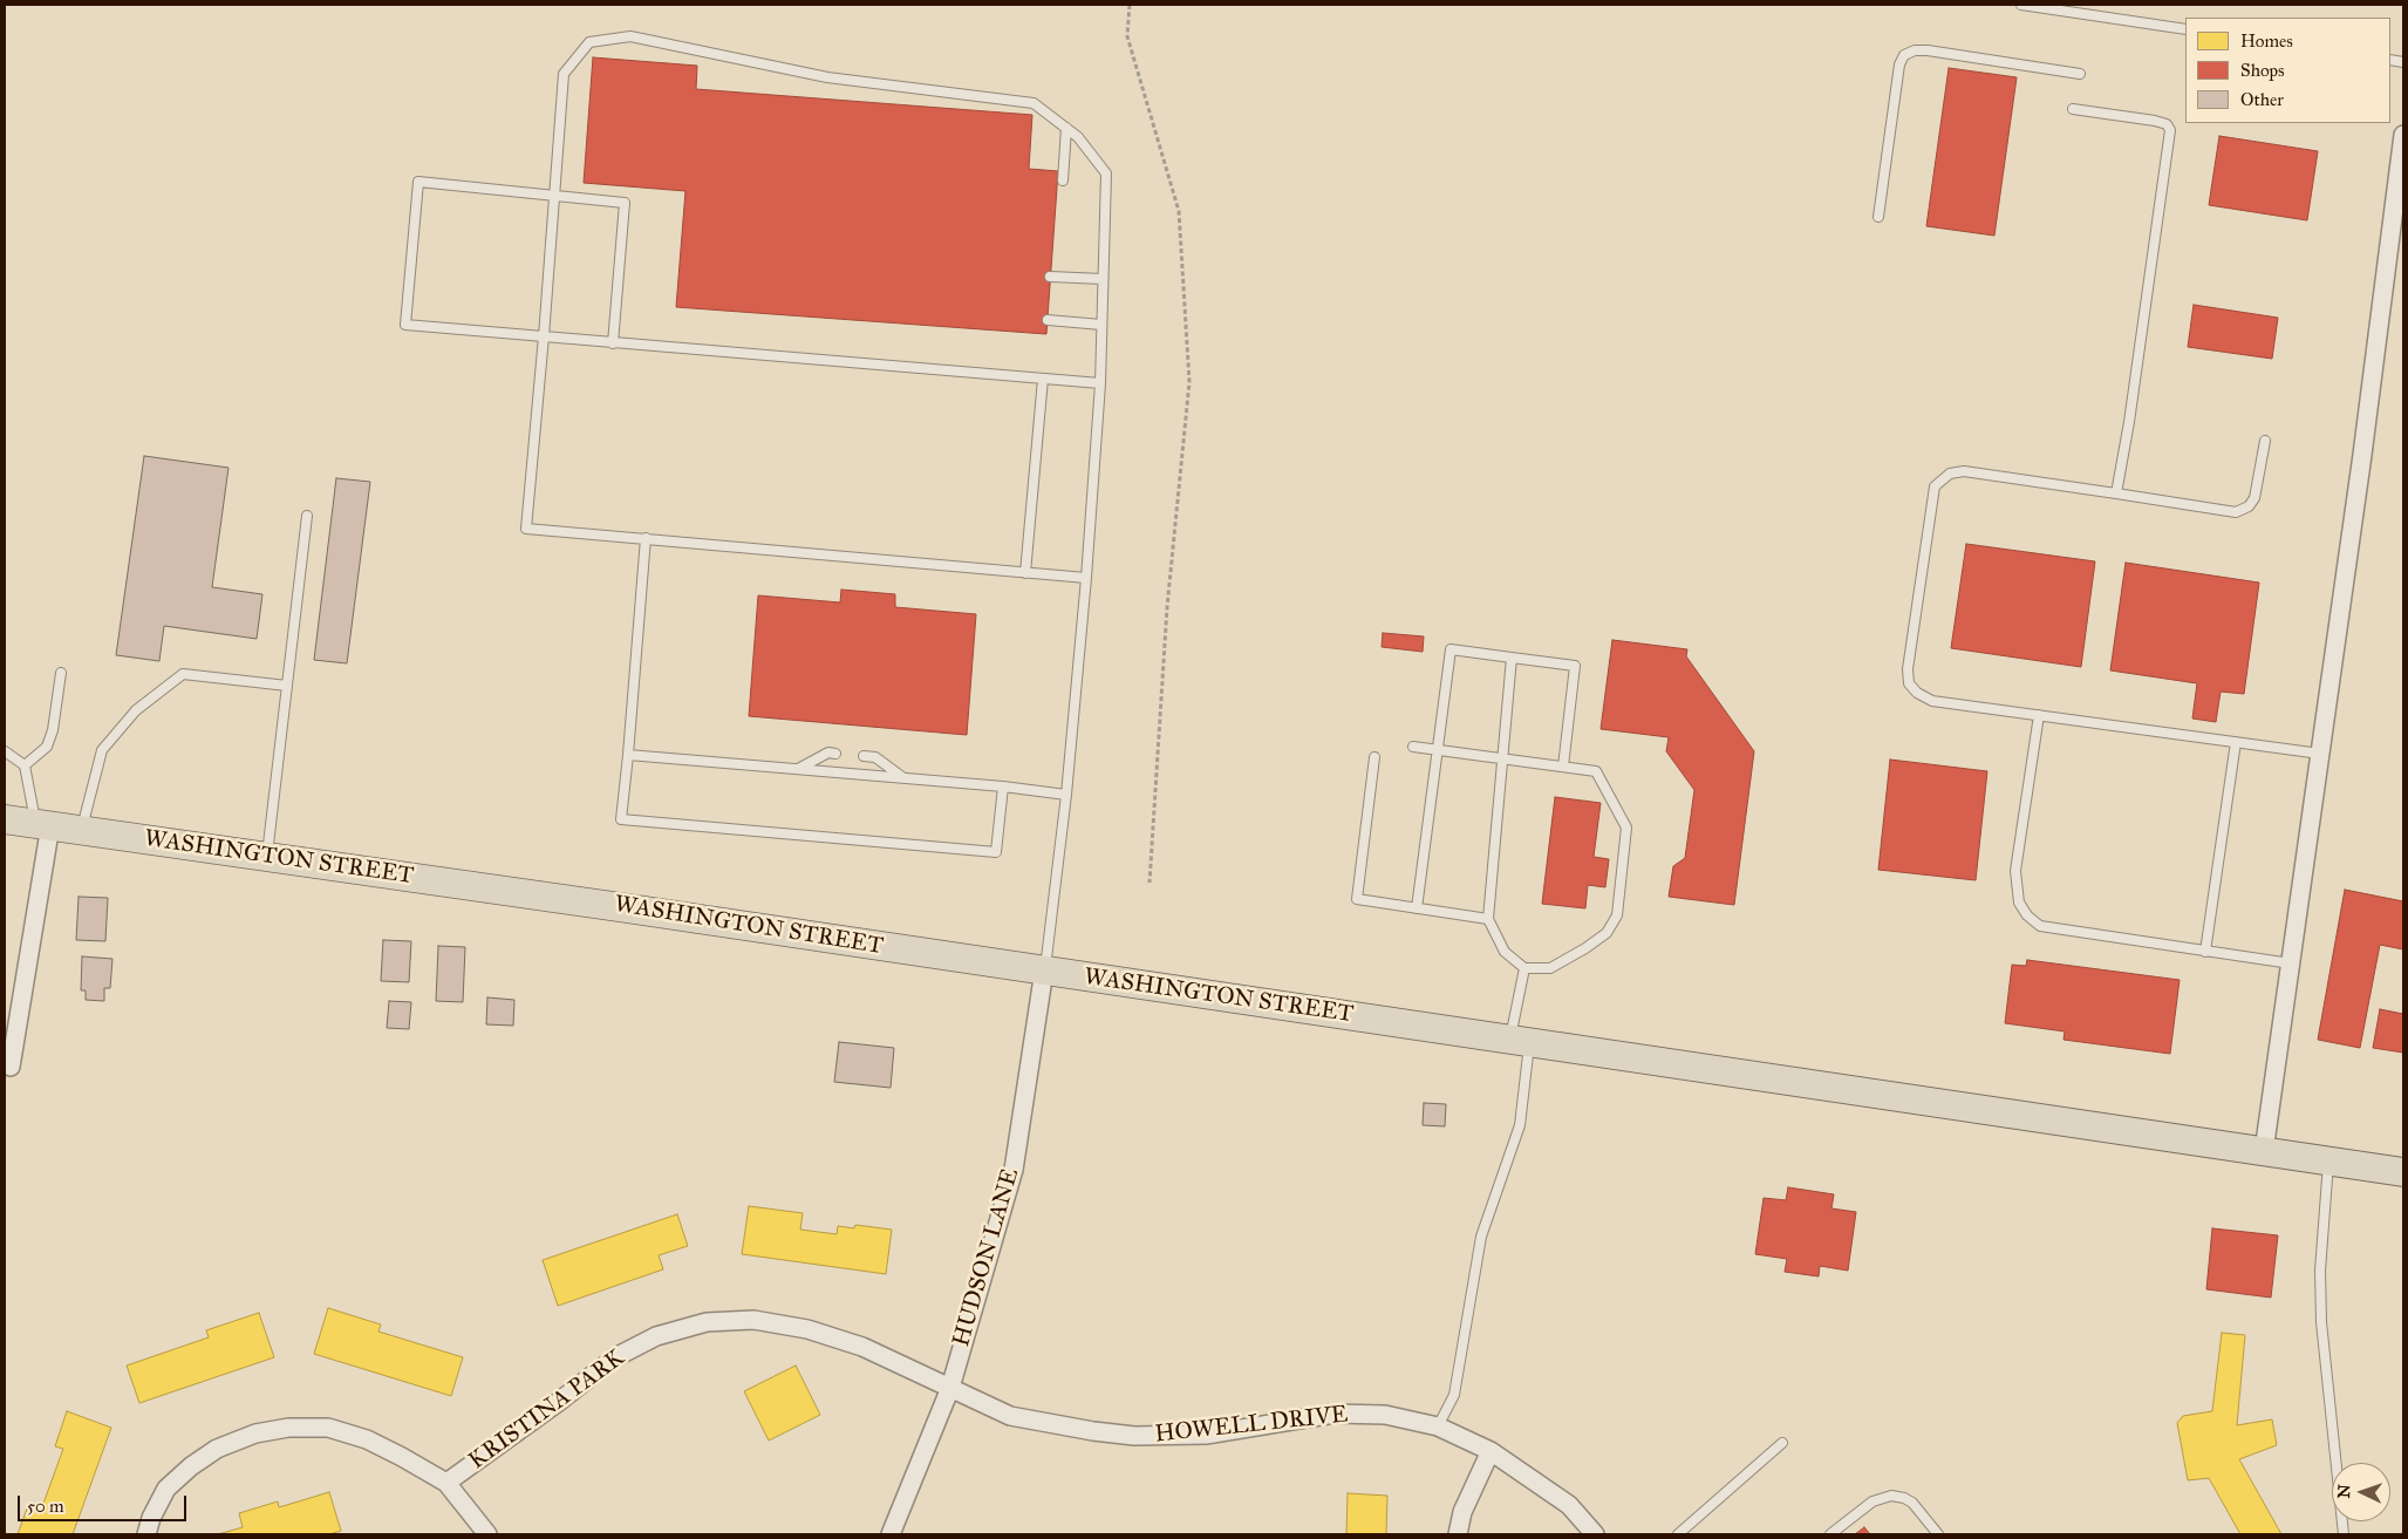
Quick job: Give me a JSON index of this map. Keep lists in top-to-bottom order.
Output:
{
  "streets": {
    "main road": ["WASHINGTON STREET"],
    "street": ["HUDSON LANE", "KRISTINA PARK", "HOWELL DRIVE"]
  },
  "crossings": [
    ["WASHINGTON STREET", "HUDSON LANE"],
    ["HUDSON LANE", "KRISTINA PARK"],
    ["HUDSON LANE", "HOWELL DRIVE"],
    ["KRISTINA PARK", "HOWELL DRIVE"]
  ],
  "legend": ["Homes", "Shops", "Other"],
  "scale_bar": "50 m",
  "north": "left"
}
